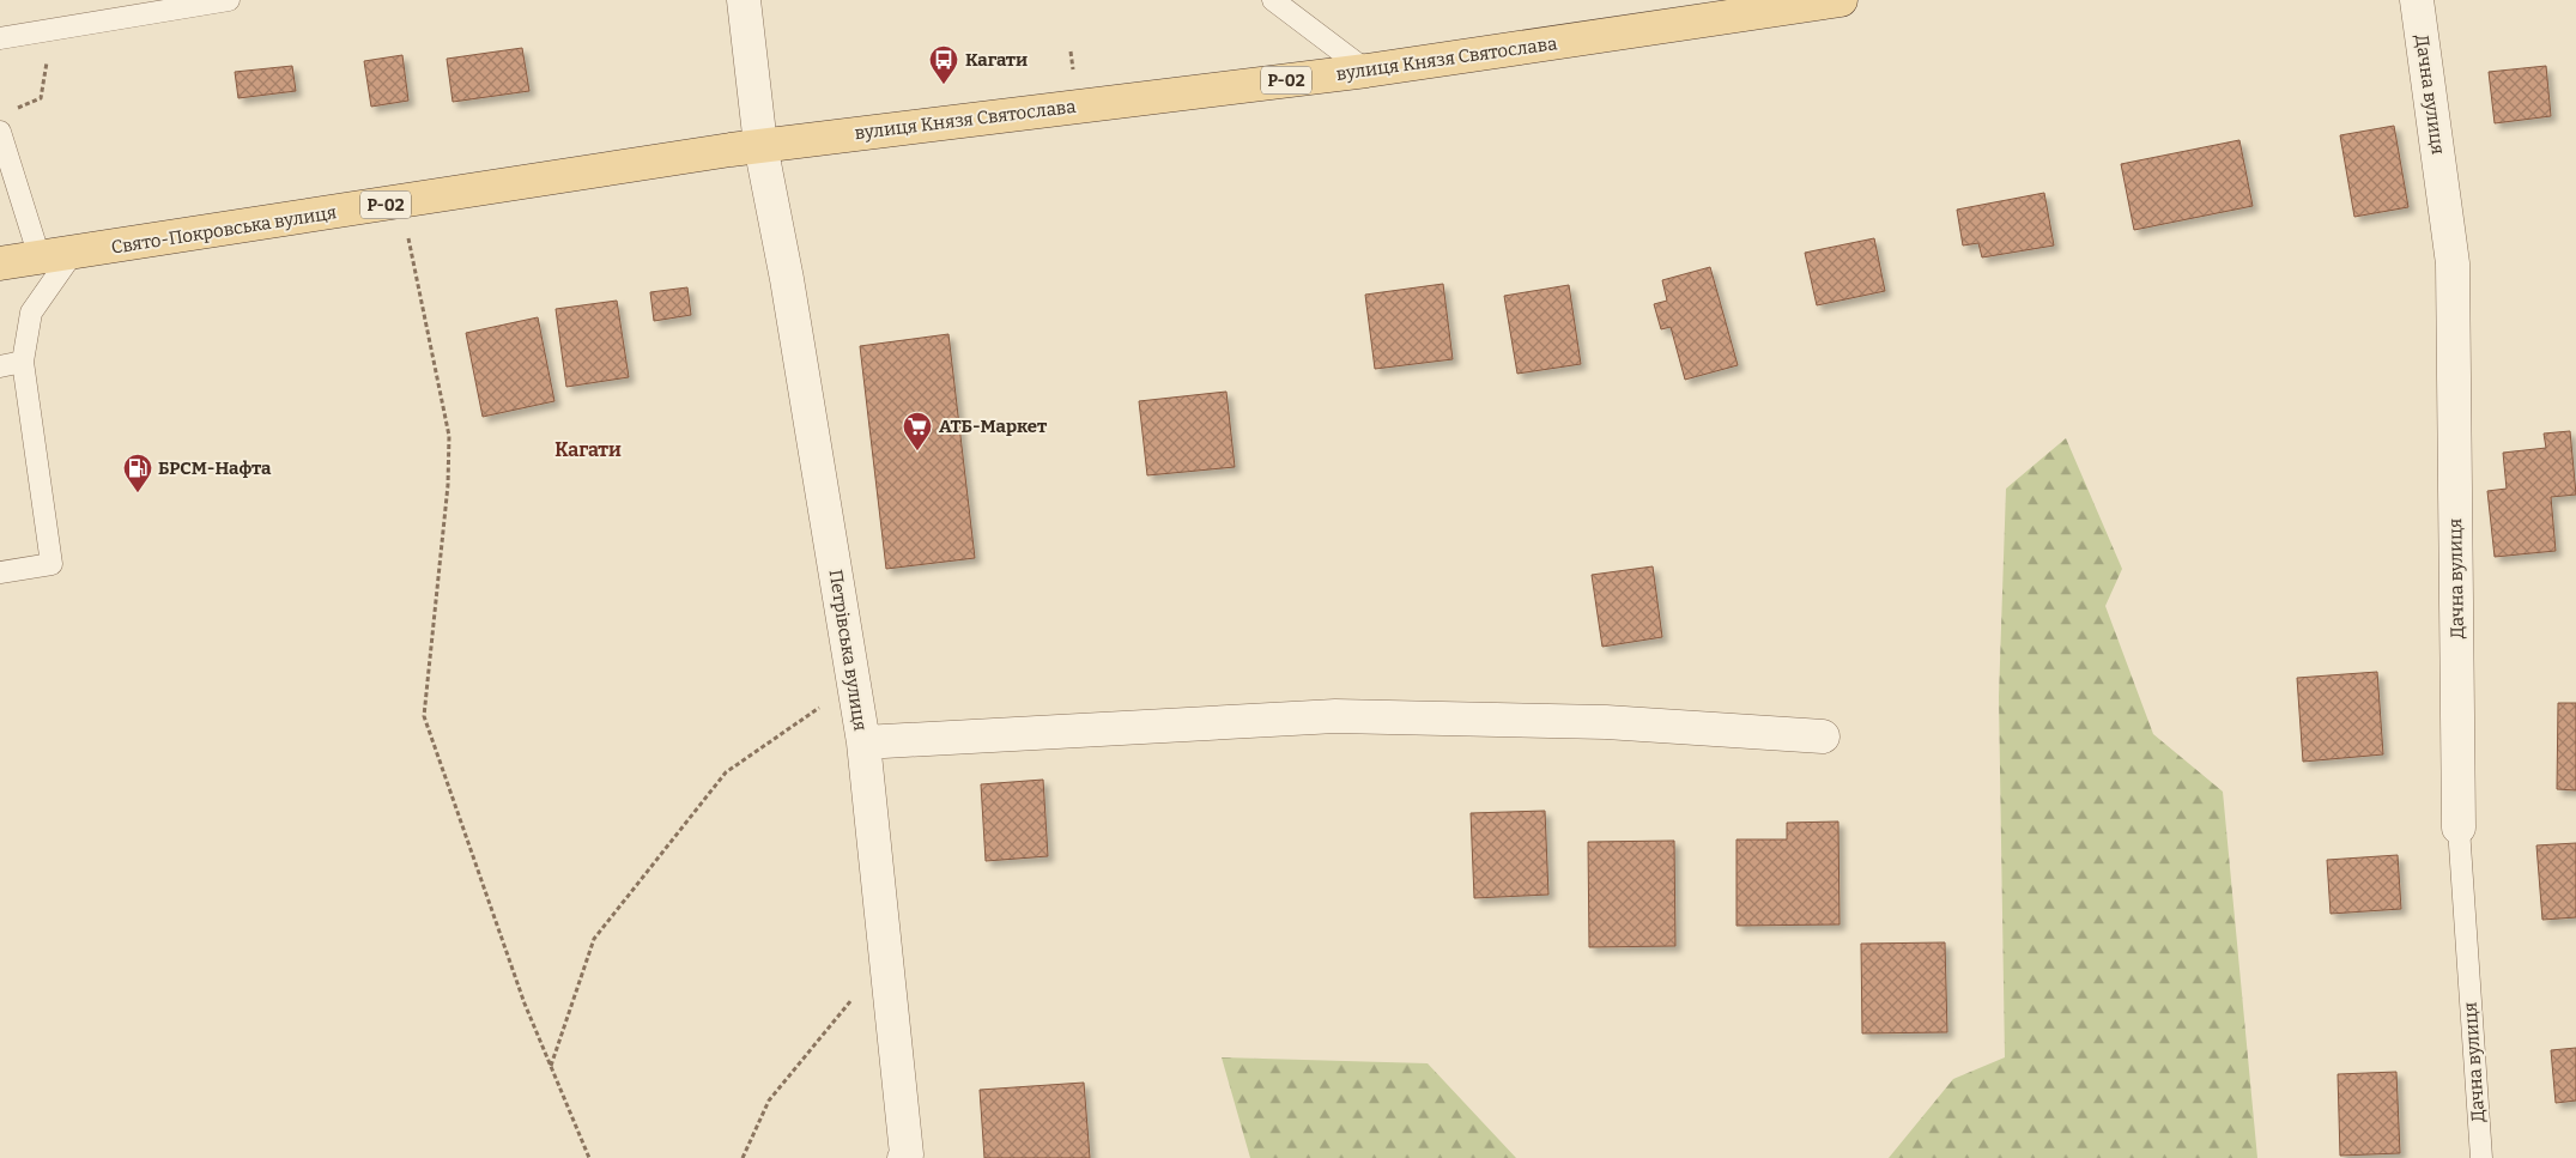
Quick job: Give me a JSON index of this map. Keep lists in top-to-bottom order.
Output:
{
  "streets": {
    "main road": ["вулиця Князя Святослава", "Р-02", "Свято-Покровська вулиця"],
    "street": ["Дачна вулиця", "Петрівська вулиця"]
  },
  "crossings": [
    ["вулиця Князя Святослава", "Свято-Покровська вулиця"],
    ["вулиця Князя Святослава", "Петрівська вулиця"],
    ["Свято-Покровська вулиця", "Петрівська вулиця"]
  ],
  "districts": ["Кагати"],
  "places": {
    "bus stop": ["Кагати"],
    "supermarket": ["АТБ-Маркет"],
    "fuel station": ["БРСМ-Нафта"]
  }
}
